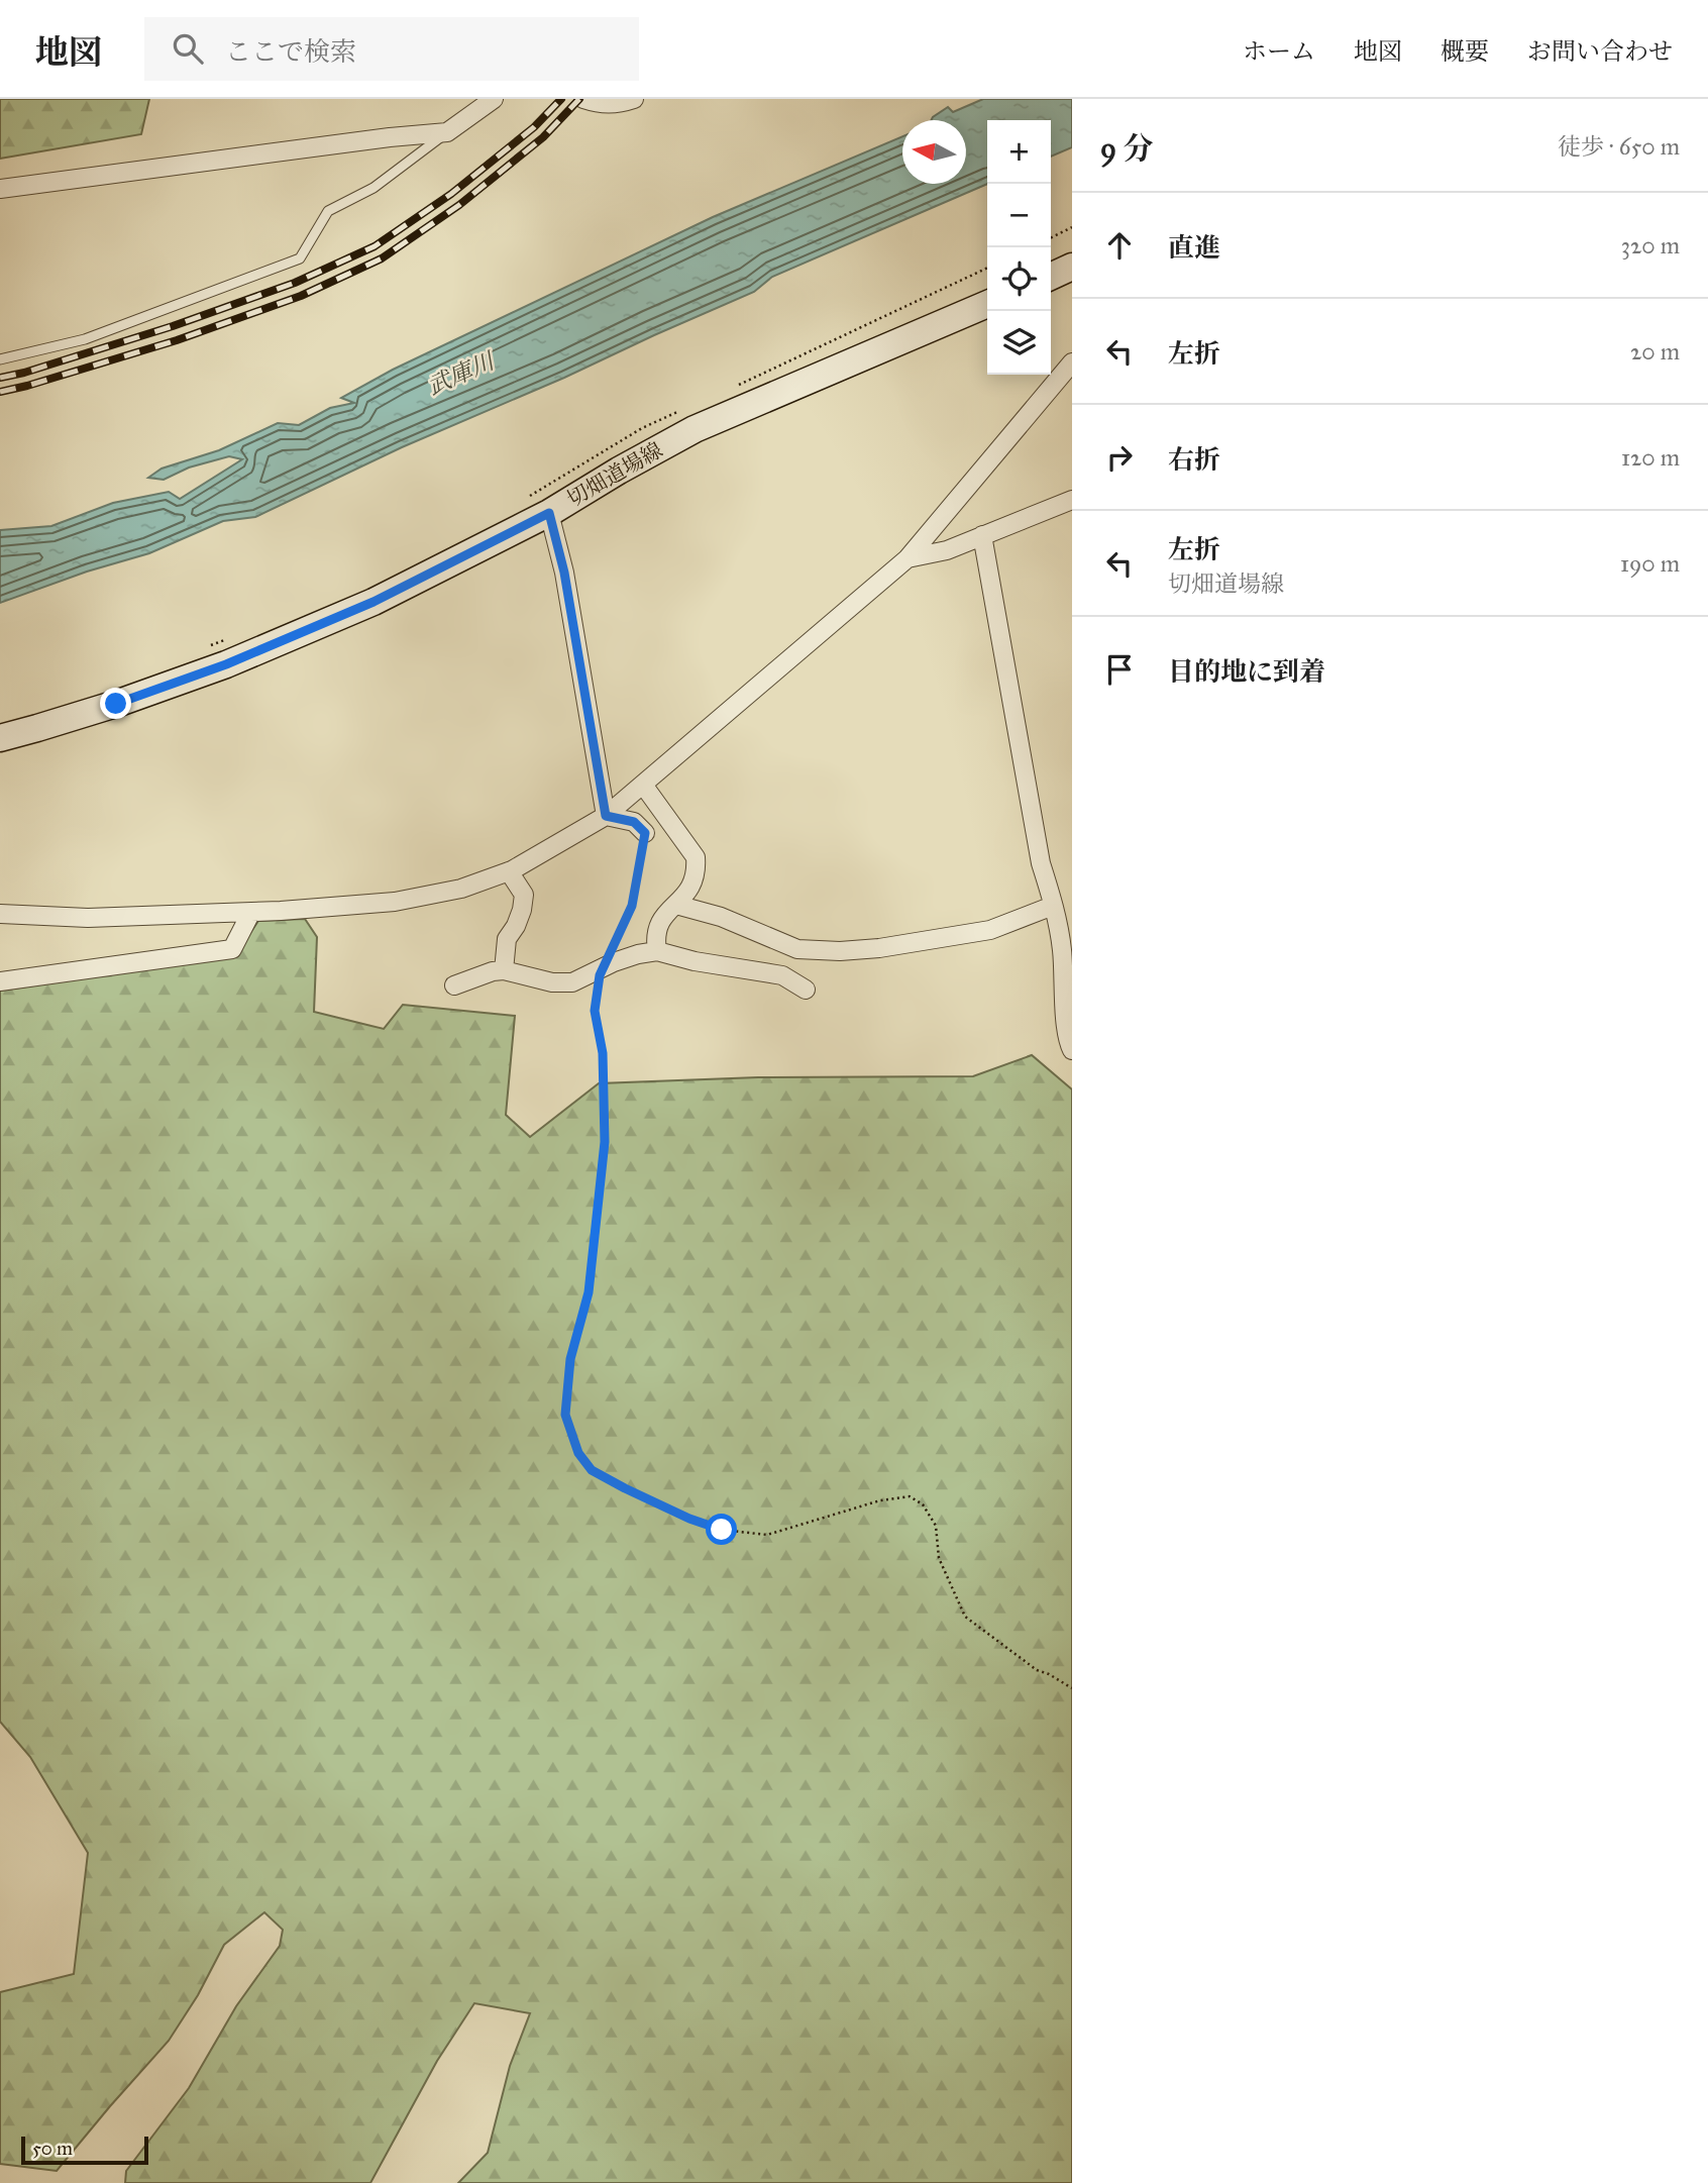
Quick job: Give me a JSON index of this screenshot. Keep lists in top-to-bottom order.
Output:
{
  "streets": {
    "main road": ["切畑道場線"]
  },
  "water": ["武庫川"],
  "scale_bar": "50 m",
  "north": "left",
  "page": {
    "header": "地図",
    "search": "ここで検索",
    "nav": [
      "ホーム",
      "地図",
      "概要",
      "お問い合わせ"
    ],
    "heading": ["9 分", "徒歩 · 650 m"],
    "map_buttons": ["+", "−"],
    "list": [
      ["直進", "320 m"],
      ["左折", "20 m"],
      ["右折", "120 m"],
      ["左折", "切畑道場線", "190 m"],
      "目的地に到着"
    ],
    "scale": "50 m"
  }
}
